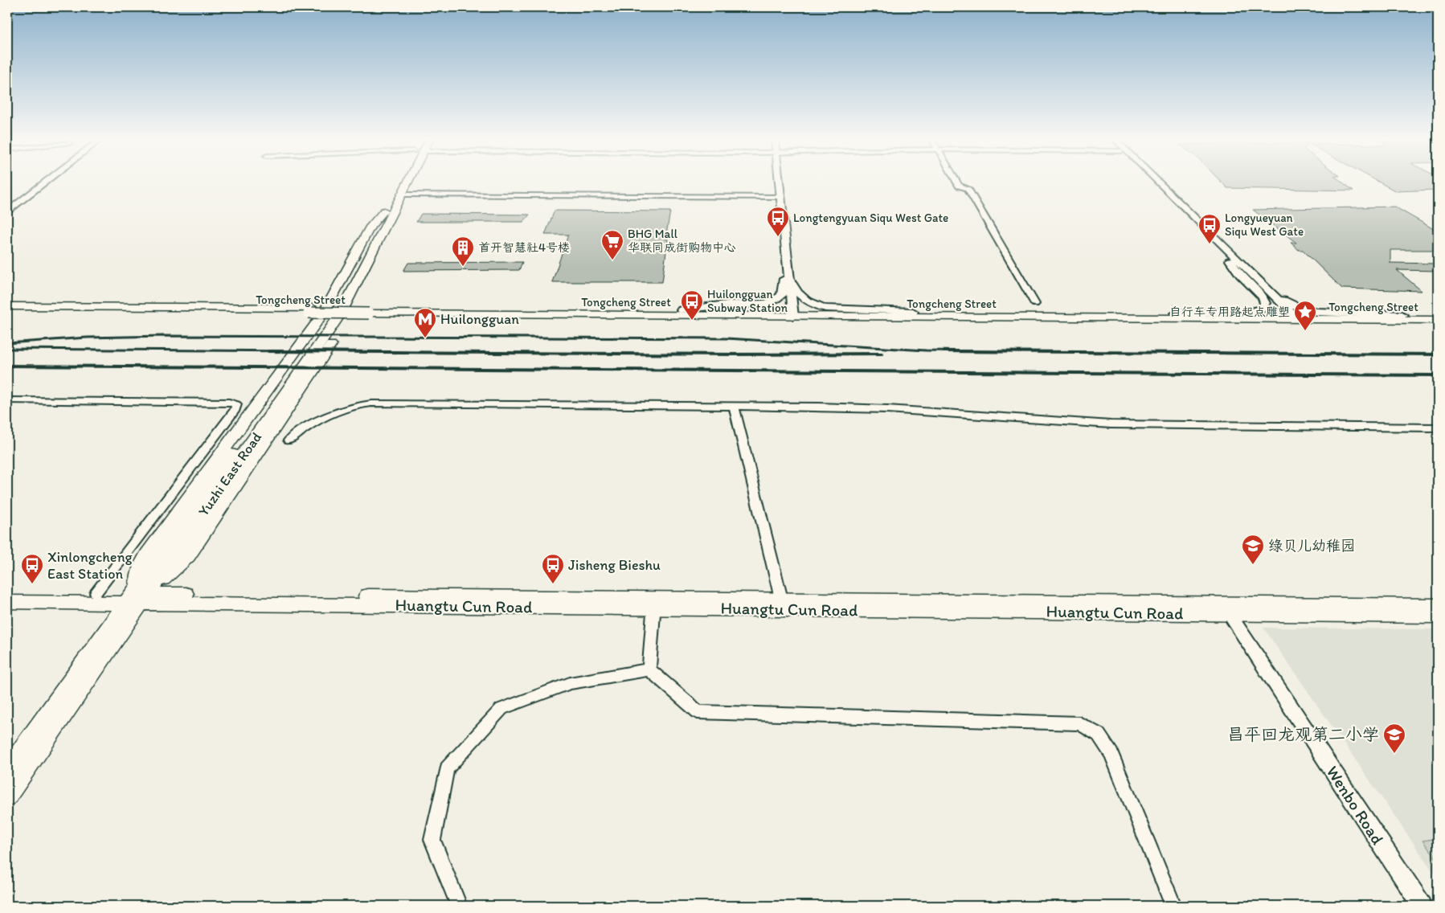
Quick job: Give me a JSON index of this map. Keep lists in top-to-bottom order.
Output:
{
  "streets": {
    "main road": ["Tongcheng Street", "Huangtu Cun Road"],
    "street": ["Wenbo Road"]
  },
  "crossings": [
    ["Huangtu Cun Road", "Wenbo Road"]
  ],
  "places": {
    "bus stop": [
      "Longtengyuan Siqu West Gate",
      "Longyueyuan Siqu West Gate",
      "Huilongguan Subway Station",
      "Xinlongcheng East Station",
      "Jisheng Bieshu"
    ],
    "supermarket": ["BHG Mall 华联同成街购物中心"],
    "building": ["首开智慧社4号楼"],
    "place": ["自行车专用路起点雕塑"],
    "metro station": ["Huilongguan"],
    "school or university": ["绿贝儿幼稚园", "昌平回龙观第二小学"]
  }
}
